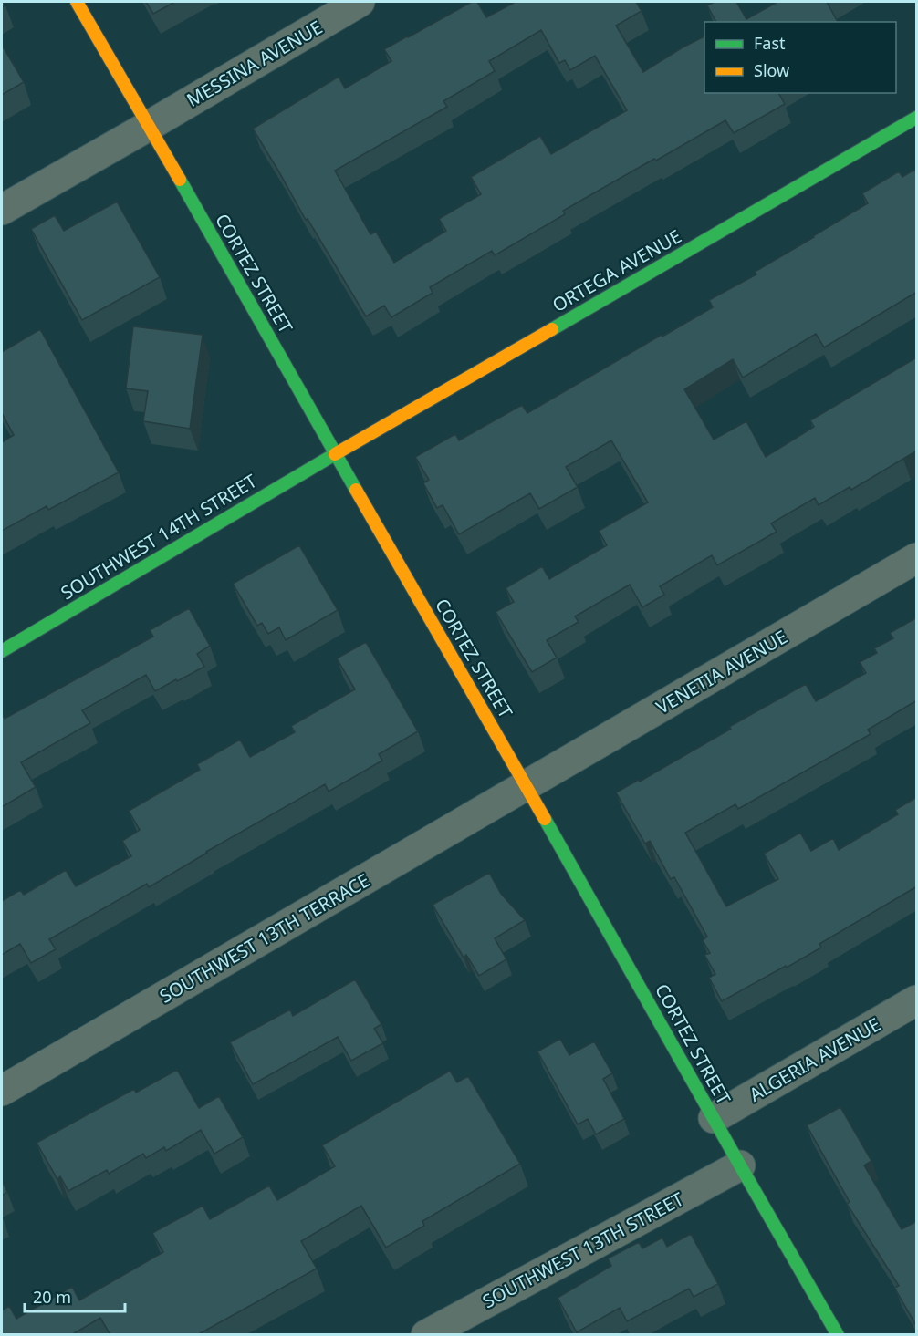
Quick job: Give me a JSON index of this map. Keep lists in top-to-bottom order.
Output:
{
  "streets": {
    "street": [
      "MESSINA AVENUE",
      "ORTEGA AVENUE",
      "CORTEZ STREET",
      "SOUTHWEST 14TH STREET",
      "VENETIA AVENUE",
      "SOUTHWEST 13TH TERRACE",
      "ALGERIA AVENUE",
      "SOUTHWEST 13TH STREET"
    ]
  },
  "crossings": [
    ["MESSINA AVENUE", "CORTEZ STREET"],
    ["ORTEGA AVENUE", "CORTEZ STREET"],
    ["ORTEGA AVENUE", "SOUTHWEST 14TH STREET"],
    ["CORTEZ STREET", "SOUTHWEST 14TH STREET"],
    ["CORTEZ STREET", "VENETIA AVENUE"],
    ["CORTEZ STREET", "SOUTHWEST 13TH TERRACE"],
    ["CORTEZ STREET", "ALGERIA AVENUE"],
    ["CORTEZ STREET", "SOUTHWEST 13TH STREET"],
    ["VENETIA AVENUE", "SOUTHWEST 13TH TERRACE"]
  ],
  "legend": ["Fast", "Slow"],
  "scale_bar": "20 m"
}
